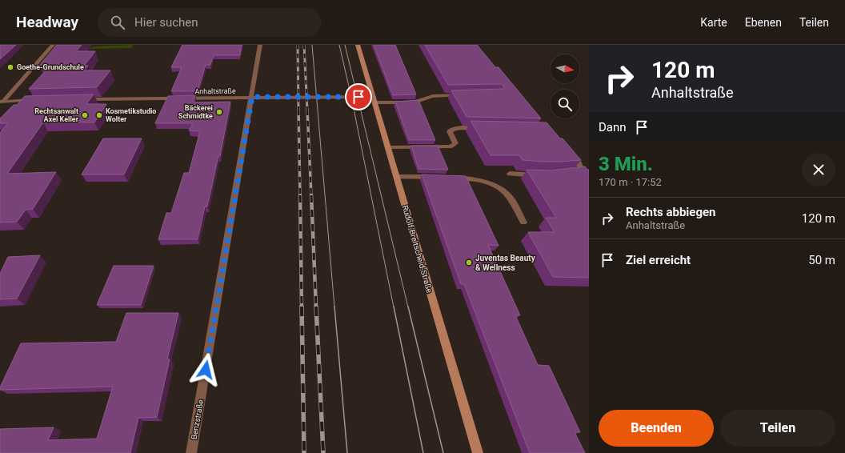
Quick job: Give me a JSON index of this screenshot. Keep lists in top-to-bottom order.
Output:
{
  "streets": {
    "street": ["Anhaltstraße", "Rudolf-Breitscheid-Straße", "Benzstraße"]
  },
  "crossings": [
    ["Anhaltstraße", "Rudolf-Breitscheid-Straße"],
    ["Anhaltstraße", "Benzstraße"]
  ],
  "places": [
    "Goethe-Grundschule",
    "Bäckerei Schmidtke",
    "Rechtsanwalt Axel Keller",
    "Kosmetikstudio Wolter",
    "Juventas Beauty & Wellness"
  ],
  "north": "right",
  "page": {
    "header": "Headway",
    "search": "Hier suchen",
    "nav": ["Karte", "Ebenen", "Teilen"],
    "turn": ["120 m", "Anhaltstraße"],
    "then": "Dann",
    "heading": ["3 Min.", "170 m · 17:52"],
    "list": [
      {
        "name": "Rechts abbiegen",
        "note": "Anhaltstraße",
        "value": "120 m"
      },
      {
        "name": "Ziel erreicht",
        "value": "50 m"
      }
    ],
    "buttons": ["Beenden", "Teilen"]
  }
}
